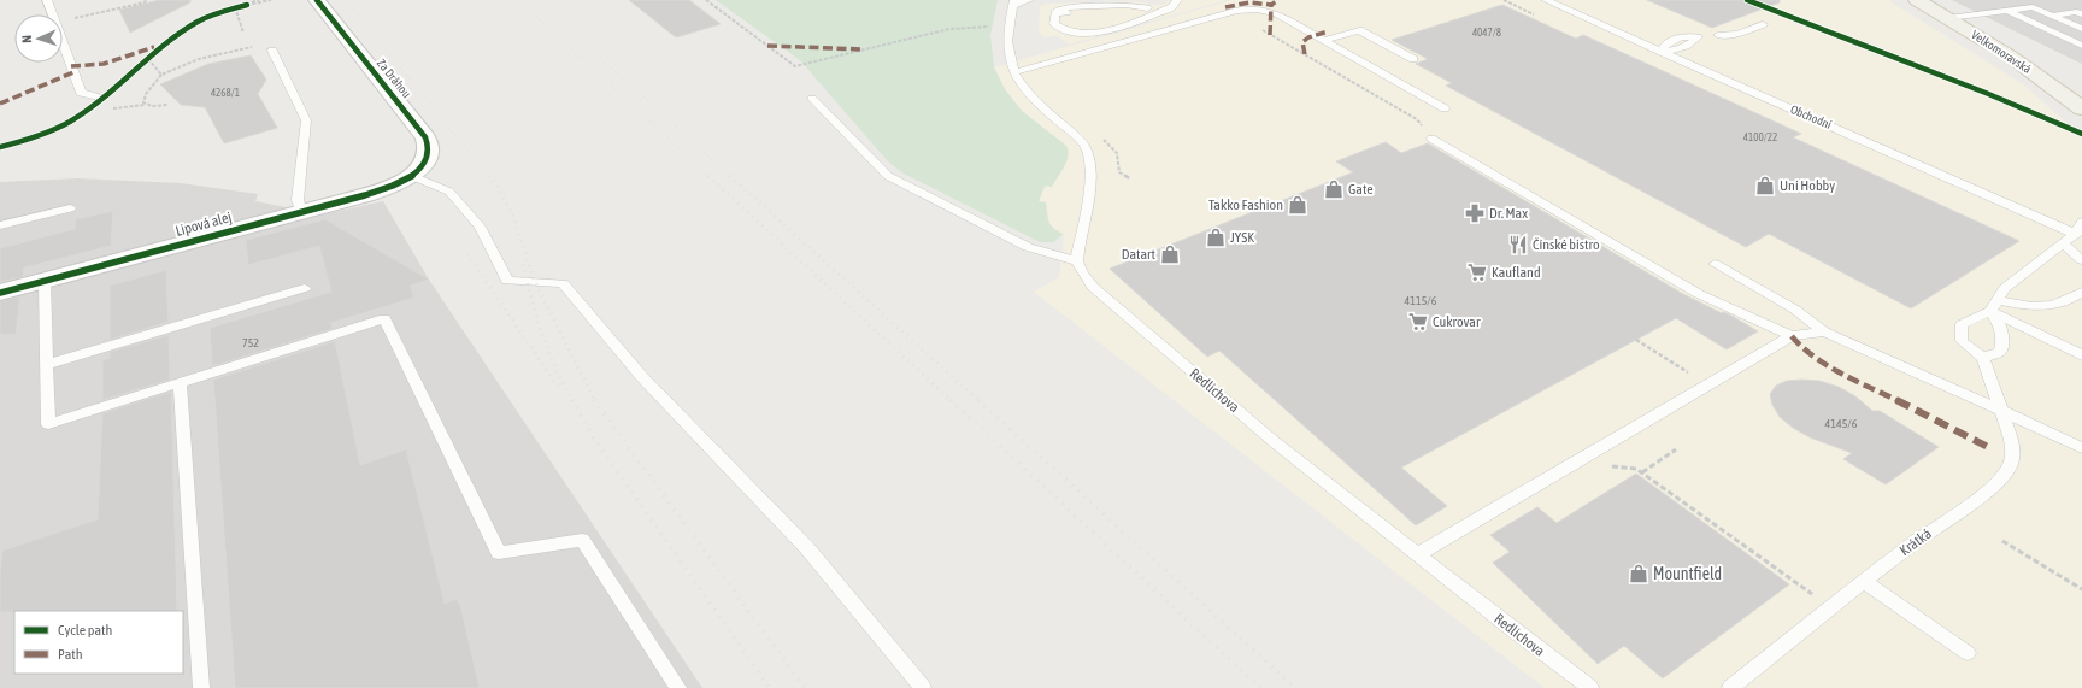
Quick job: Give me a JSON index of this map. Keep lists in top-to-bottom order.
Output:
{
  "streets": {
    "main road": ["Velkomoravská"],
    "street": ["Za Dráhou", "Lipová alej"],
    "lane": ["Obchodní", "Redlichova", "Krátká"]
  },
  "crossings": [
    ["Za Dráhou", "Lipová alej"]
  ],
  "places": {
    "shop": [
      "Uni Hobby",
      "Gate",
      "Takko Fashion",
      "JYSK",
      "Datart",
      "Mountfield"
    ],
    "pharmacy": ["Dr. Max"],
    "restaurant": ["Čínské bistro"],
    "supermarket": ["Kaufland", "Cukrovar"]
  },
  "house_numbers": [
    "4047/8",
    "4268/1",
    "4100/22",
    "4115/6",
    "752",
    "4145/6"
  ],
  "legend": ["Cycle path", "Path"],
  "north": "left"
}
